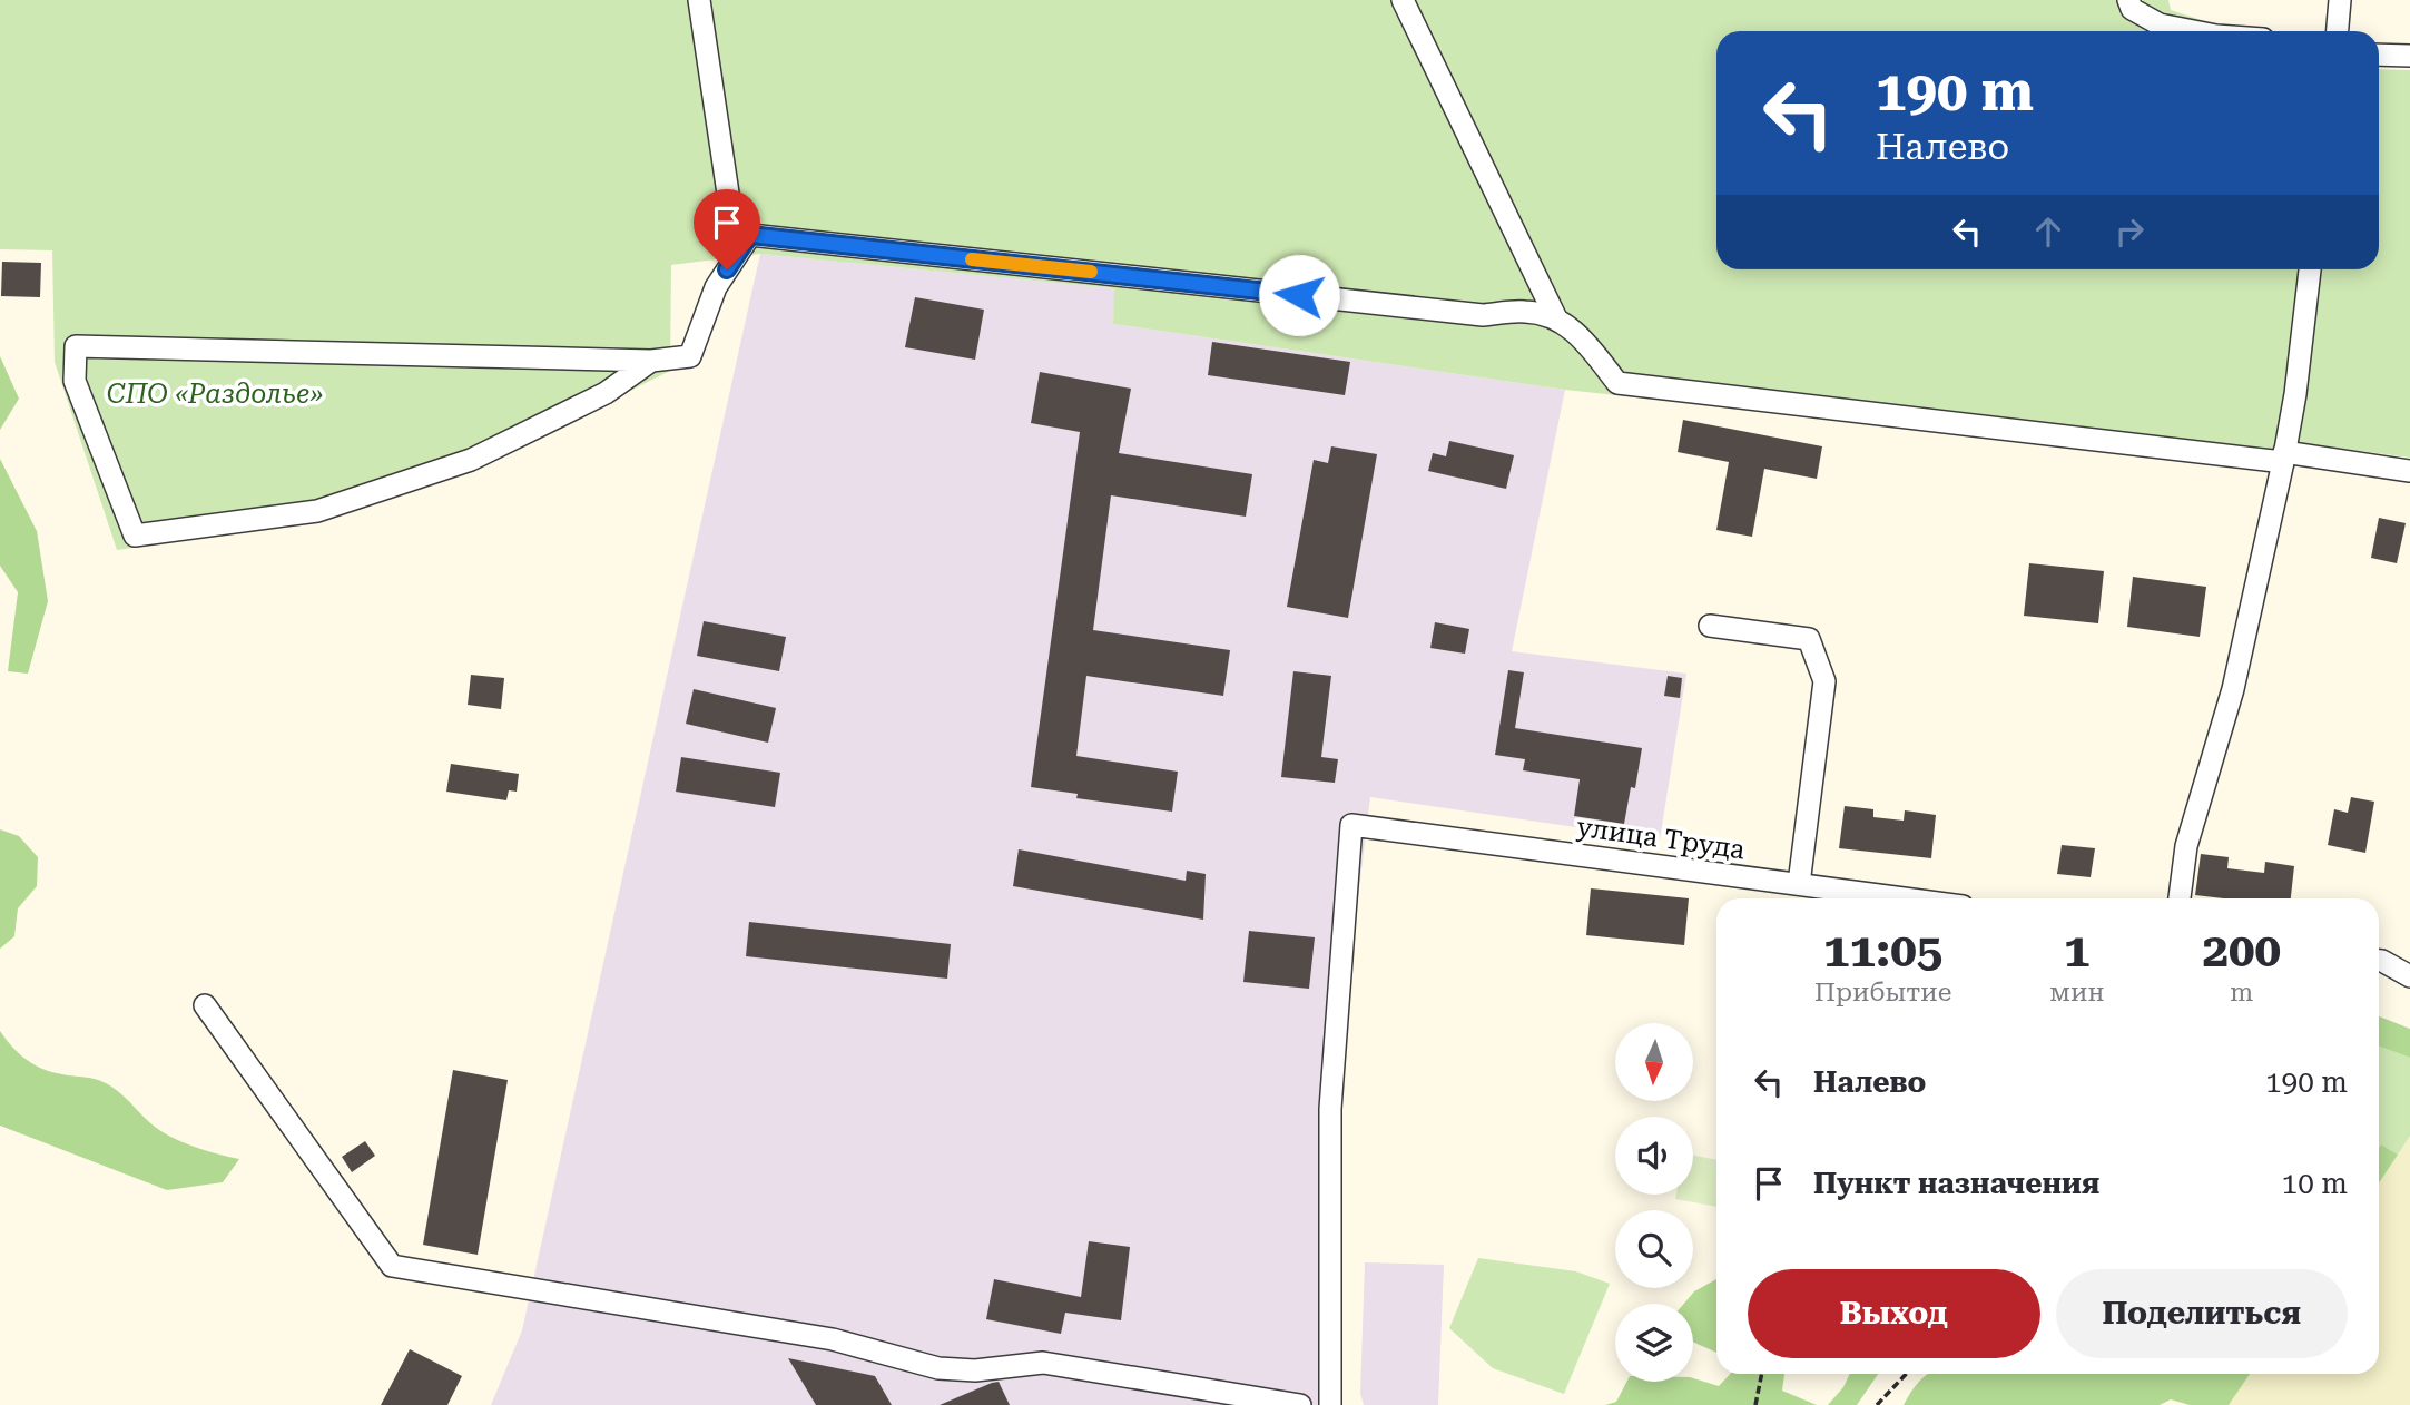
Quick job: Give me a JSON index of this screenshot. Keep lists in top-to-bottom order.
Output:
{
  "streets": {
    "street": ["улица Труда"]
  },
  "parks": ["СПО «Раздолье»"],
  "north": "bottom",
  "page": {
    "turn": ["190 m", "Налево"],
    "eta": [
      "11:05",
      "Прибытие",
      "1",
      "мин",
      "200",
      "m"
    ],
    "list": [
      {
        "name": "Налево",
        "value": "190 m"
      },
      {
        "name": "Пункт назначения",
        "value": "10 m"
      }
    ],
    "buttons": ["Выход", "Поделиться"]
  }
}
